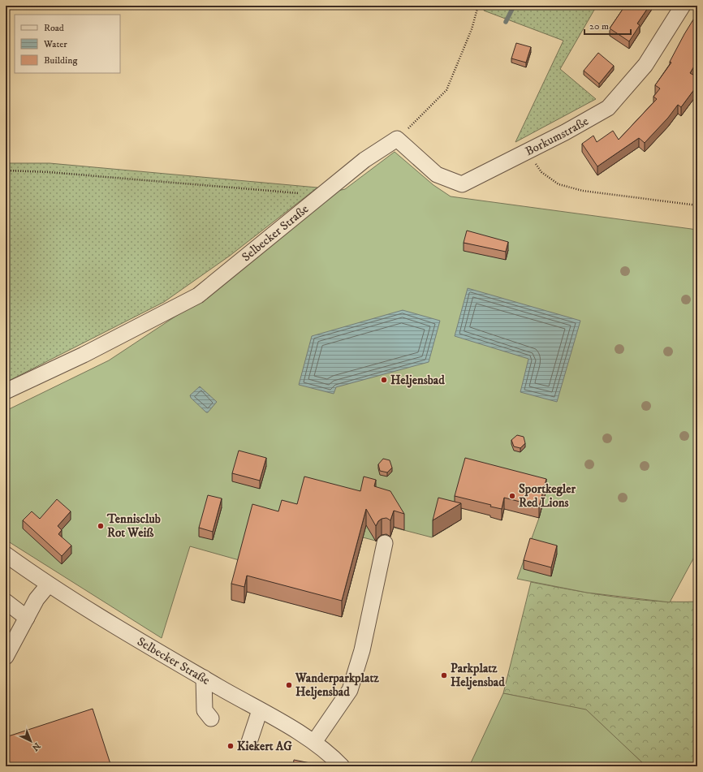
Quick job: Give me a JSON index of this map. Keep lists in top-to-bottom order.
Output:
{
  "streets": {
    "street": ["Borkumstraße", "Selbecker Straße"]
  },
  "crossings": [
    ["Borkumstraße", "Selbecker Straße"]
  ],
  "places": [
    "Heljensbad",
    "Sportkegler Red Lions",
    "Tennisclub Rot Weiß",
    "Parkplatz Heljensbad",
    "Wanderparkplatz Heljensbad",
    "Kiekert AG"
  ],
  "legend": ["Road", "Water", "Building"],
  "scale_bar": "20 m",
  "north": "bottom right"
}
